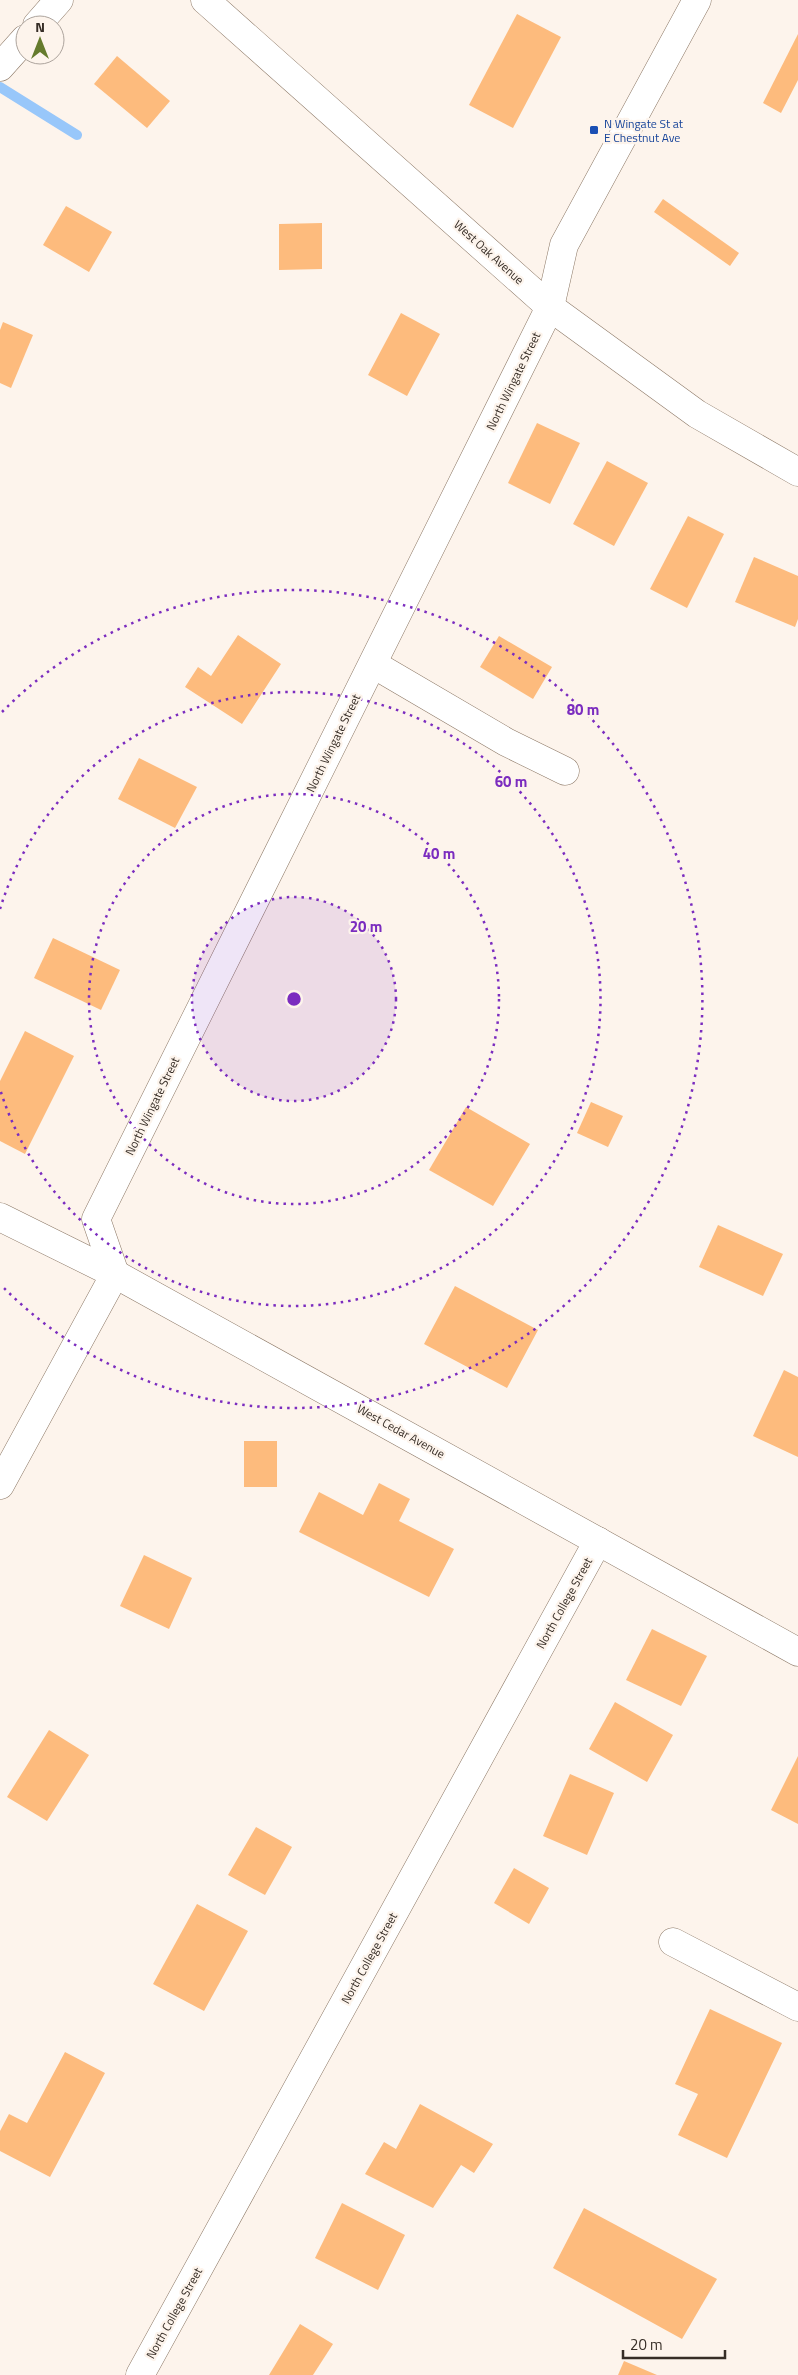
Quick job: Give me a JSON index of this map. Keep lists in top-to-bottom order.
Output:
{
  "streets": {
    "street": [
      "West Oak Avenue",
      "North Wingate Street",
      "West Cedar Avenue",
      "North College Street"
    ]
  },
  "crossings": [
    ["West Oak Avenue", "North Wingate Street"],
    ["North Wingate Street", "West Cedar Avenue"],
    ["West Cedar Avenue", "North College Street"]
  ],
  "places": {
    "transit": ["N Wingate St at E Chestnut Ave"]
  },
  "scale_bar": "20 m",
  "north": "top",
  "rings": [
    "80 m",
    "60 m",
    "40 m",
    "20 m"
  ]
}
